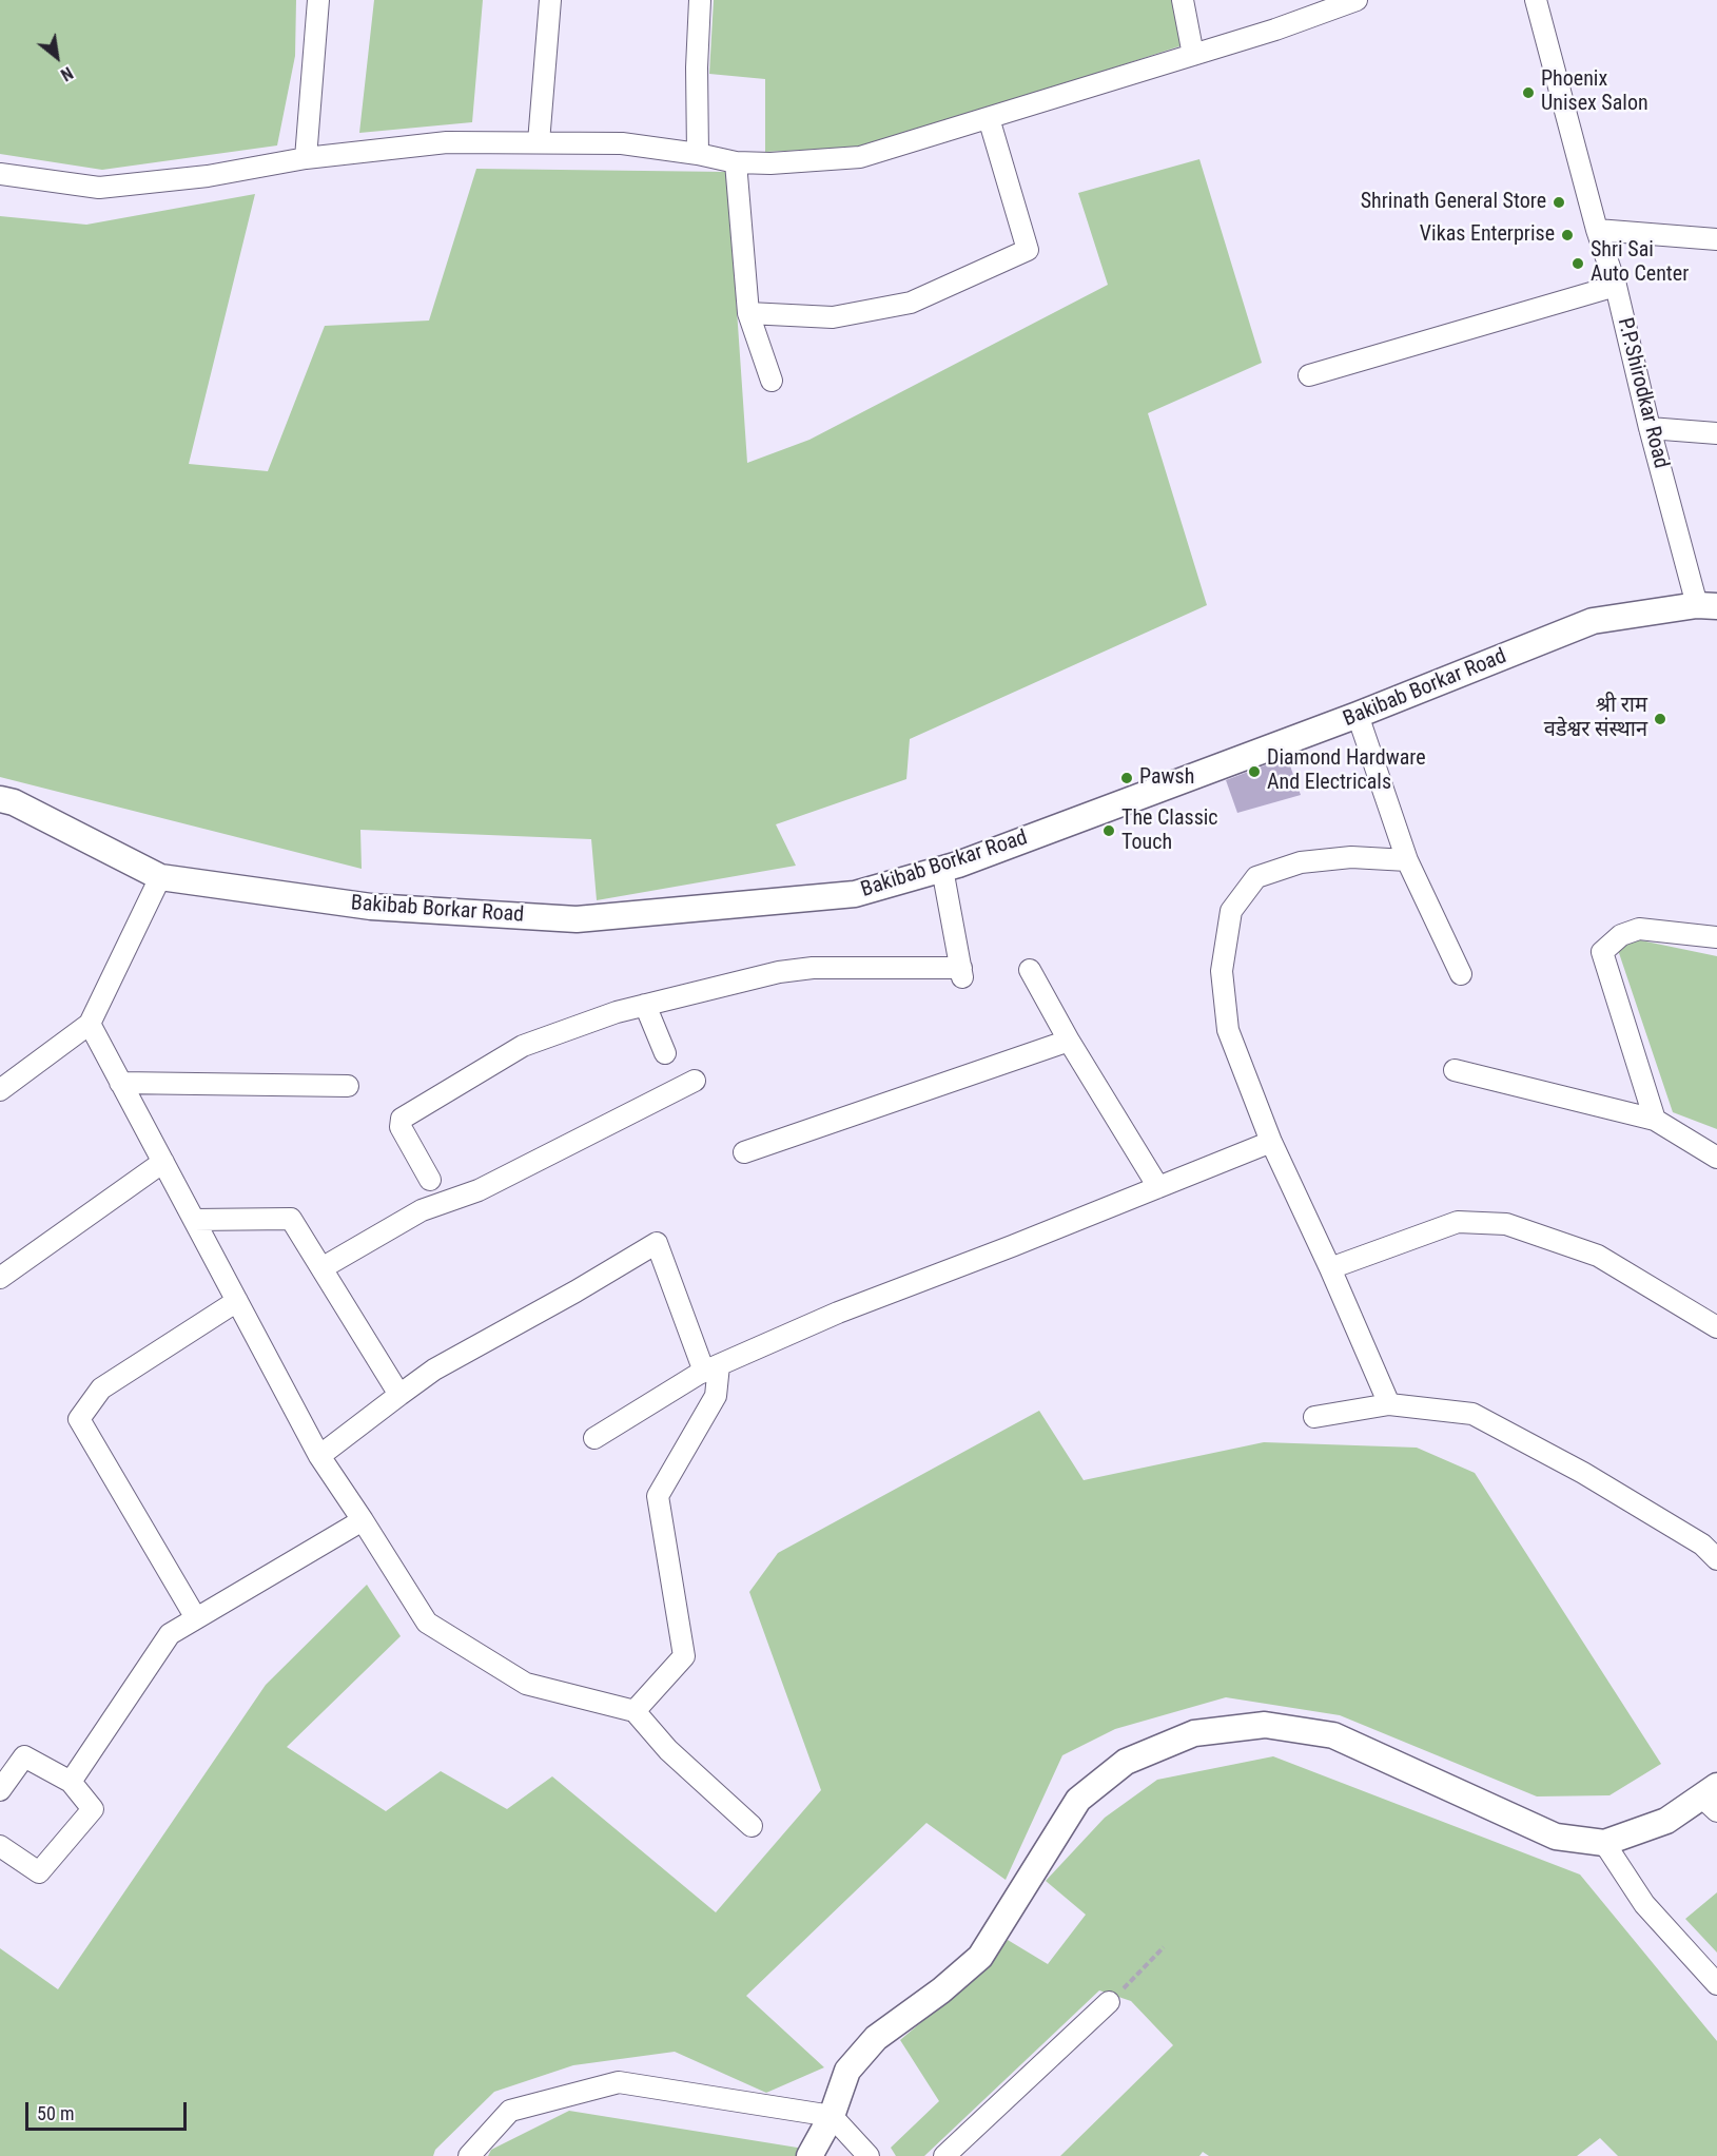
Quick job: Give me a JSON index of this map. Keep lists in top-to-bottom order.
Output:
{
  "streets": {
    "street": ["P.P.Shirodkar Road", "Bakibab Borkar Road"]
  },
  "crossings": [
    ["P.P.Shirodkar Road", "Bakibab Borkar Road"]
  ],
  "places": [
    "Phoenix Unisex Salon",
    "Shrinath General Store",
    "Vikas Enterprise",
    "Shri Sai Auto Center",
    "श्री राम वडेश्वर संस्थान",
    "Diamond Hardware And Electricals",
    "Pawsh",
    "The Classic Touch"
  ],
  "scale_bar": "50 m",
  "north": "bottom right"
}
